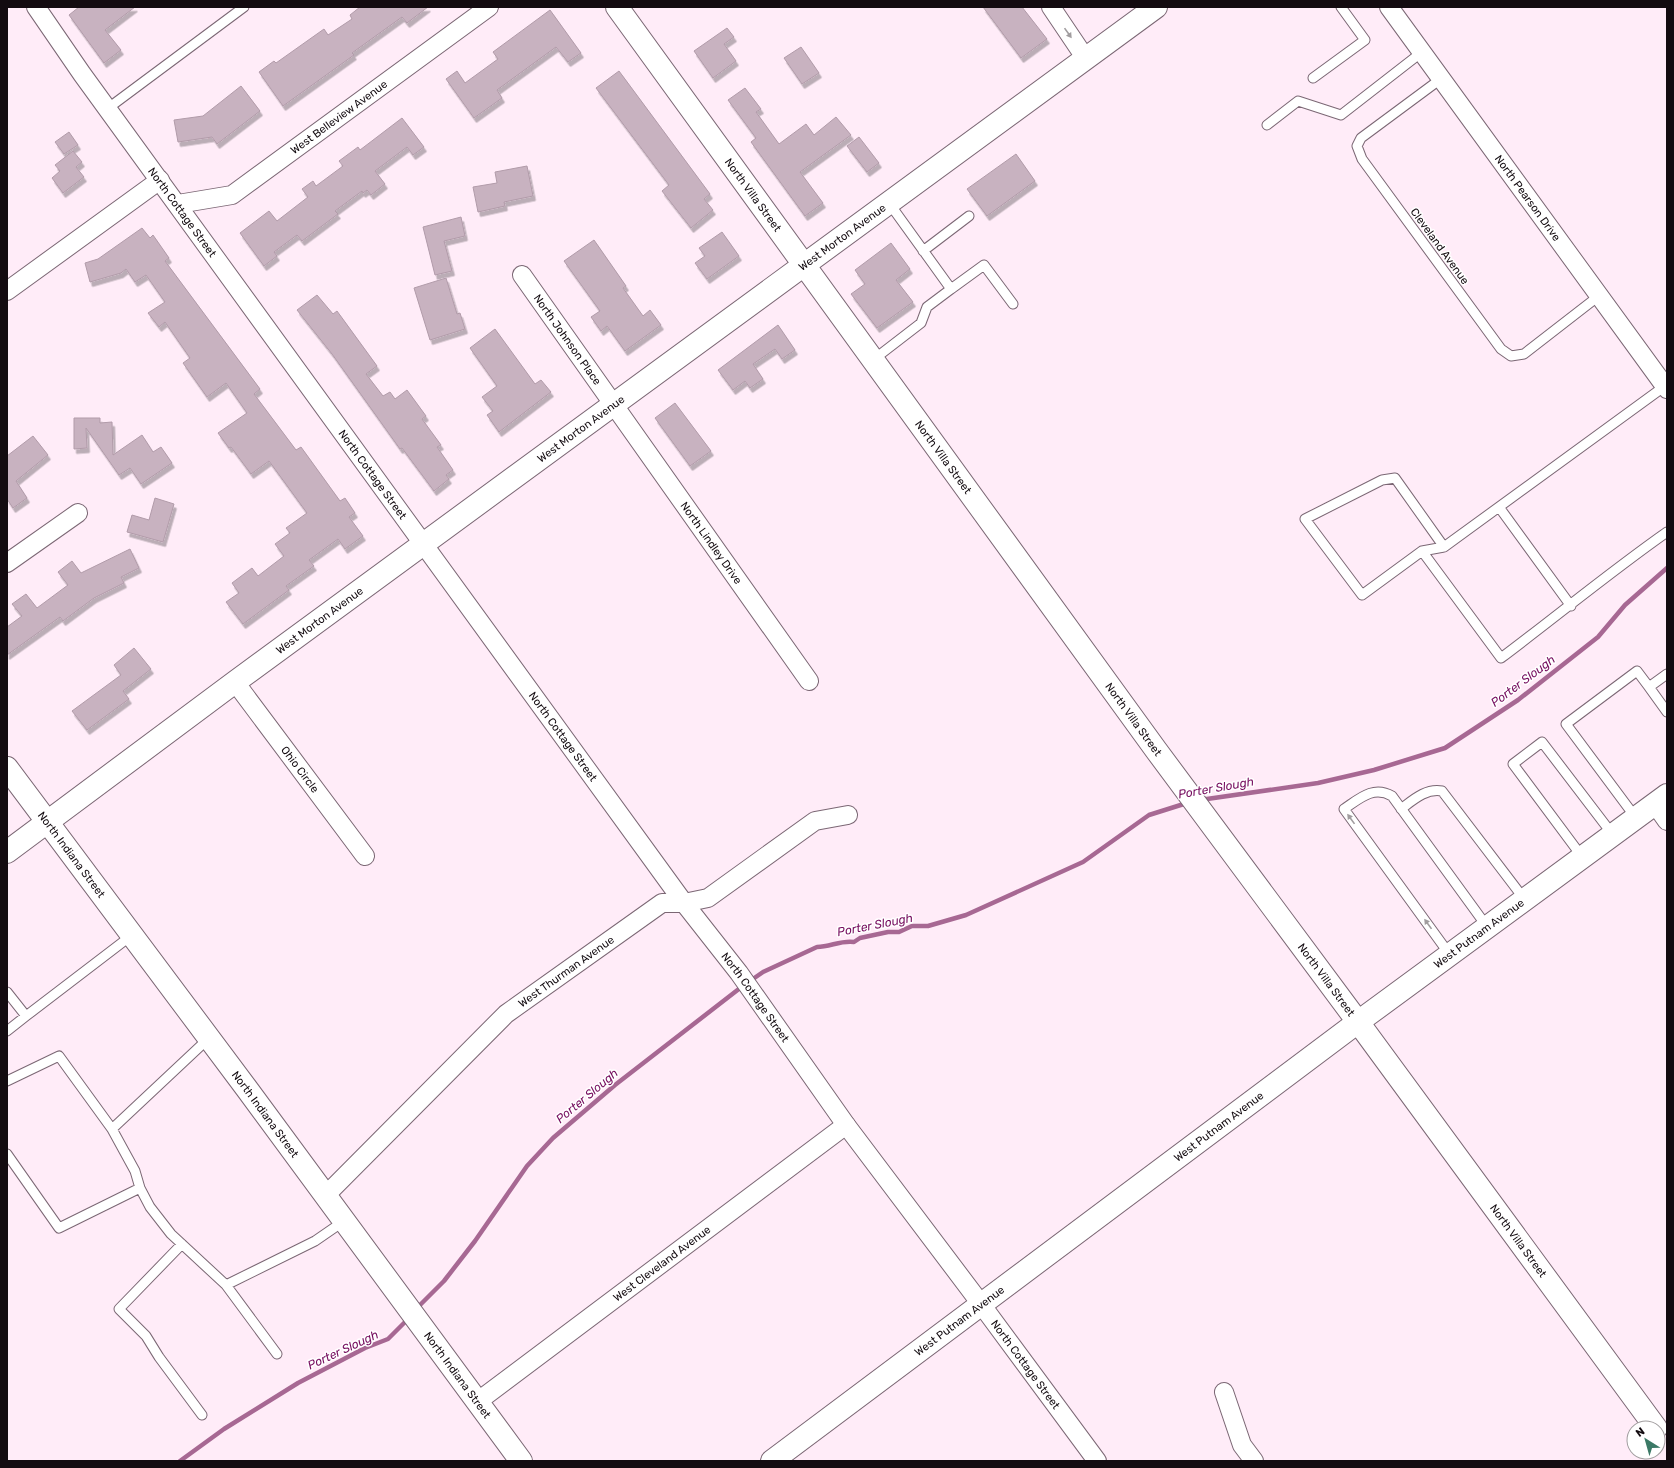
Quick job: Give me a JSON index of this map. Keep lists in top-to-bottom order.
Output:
{
  "streets": {
    "street": [
      "West Belleview Avenue",
      "North Villa Street",
      "North Pearson Drive",
      "North Cottage Street",
      "West Morton Avenue",
      "North Johnson Place",
      "North Lindley Drive",
      "Ohio Circle",
      "North Indiana Street",
      "West Putnam Avenue",
      "West Thurman Avenue",
      "West Cleveland Avenue"
    ],
    "lane": ["Cleveland Avenue"]
  },
  "crossings": [
    ["West Belleview Avenue", "North Cottage Street"],
    ["North Villa Street", "West Morton Avenue"],
    ["North Villa Street", "West Putnam Avenue"],
    ["North Pearson Drive", "Cleveland Avenue"],
    ["North Cottage Street", "West Morton Avenue"],
    ["North Cottage Street", "West Putnam Avenue"],
    ["North Cottage Street", "West Thurman Avenue"],
    ["North Cottage Street", "West Cleveland Avenue"],
    ["West Morton Avenue", "North Johnson Place"],
    ["West Morton Avenue", "North Lindley Drive"],
    ["West Morton Avenue", "Ohio Circle"],
    ["West Morton Avenue", "North Indiana Street"],
    ["North Johnson Place", "North Lindley Drive"],
    ["North Indiana Street", "West Thurman Avenue"],
    ["North Indiana Street", "West Cleveland Avenue"]
  ],
  "water": ["Porter Slough"],
  "north": "top left"
}
